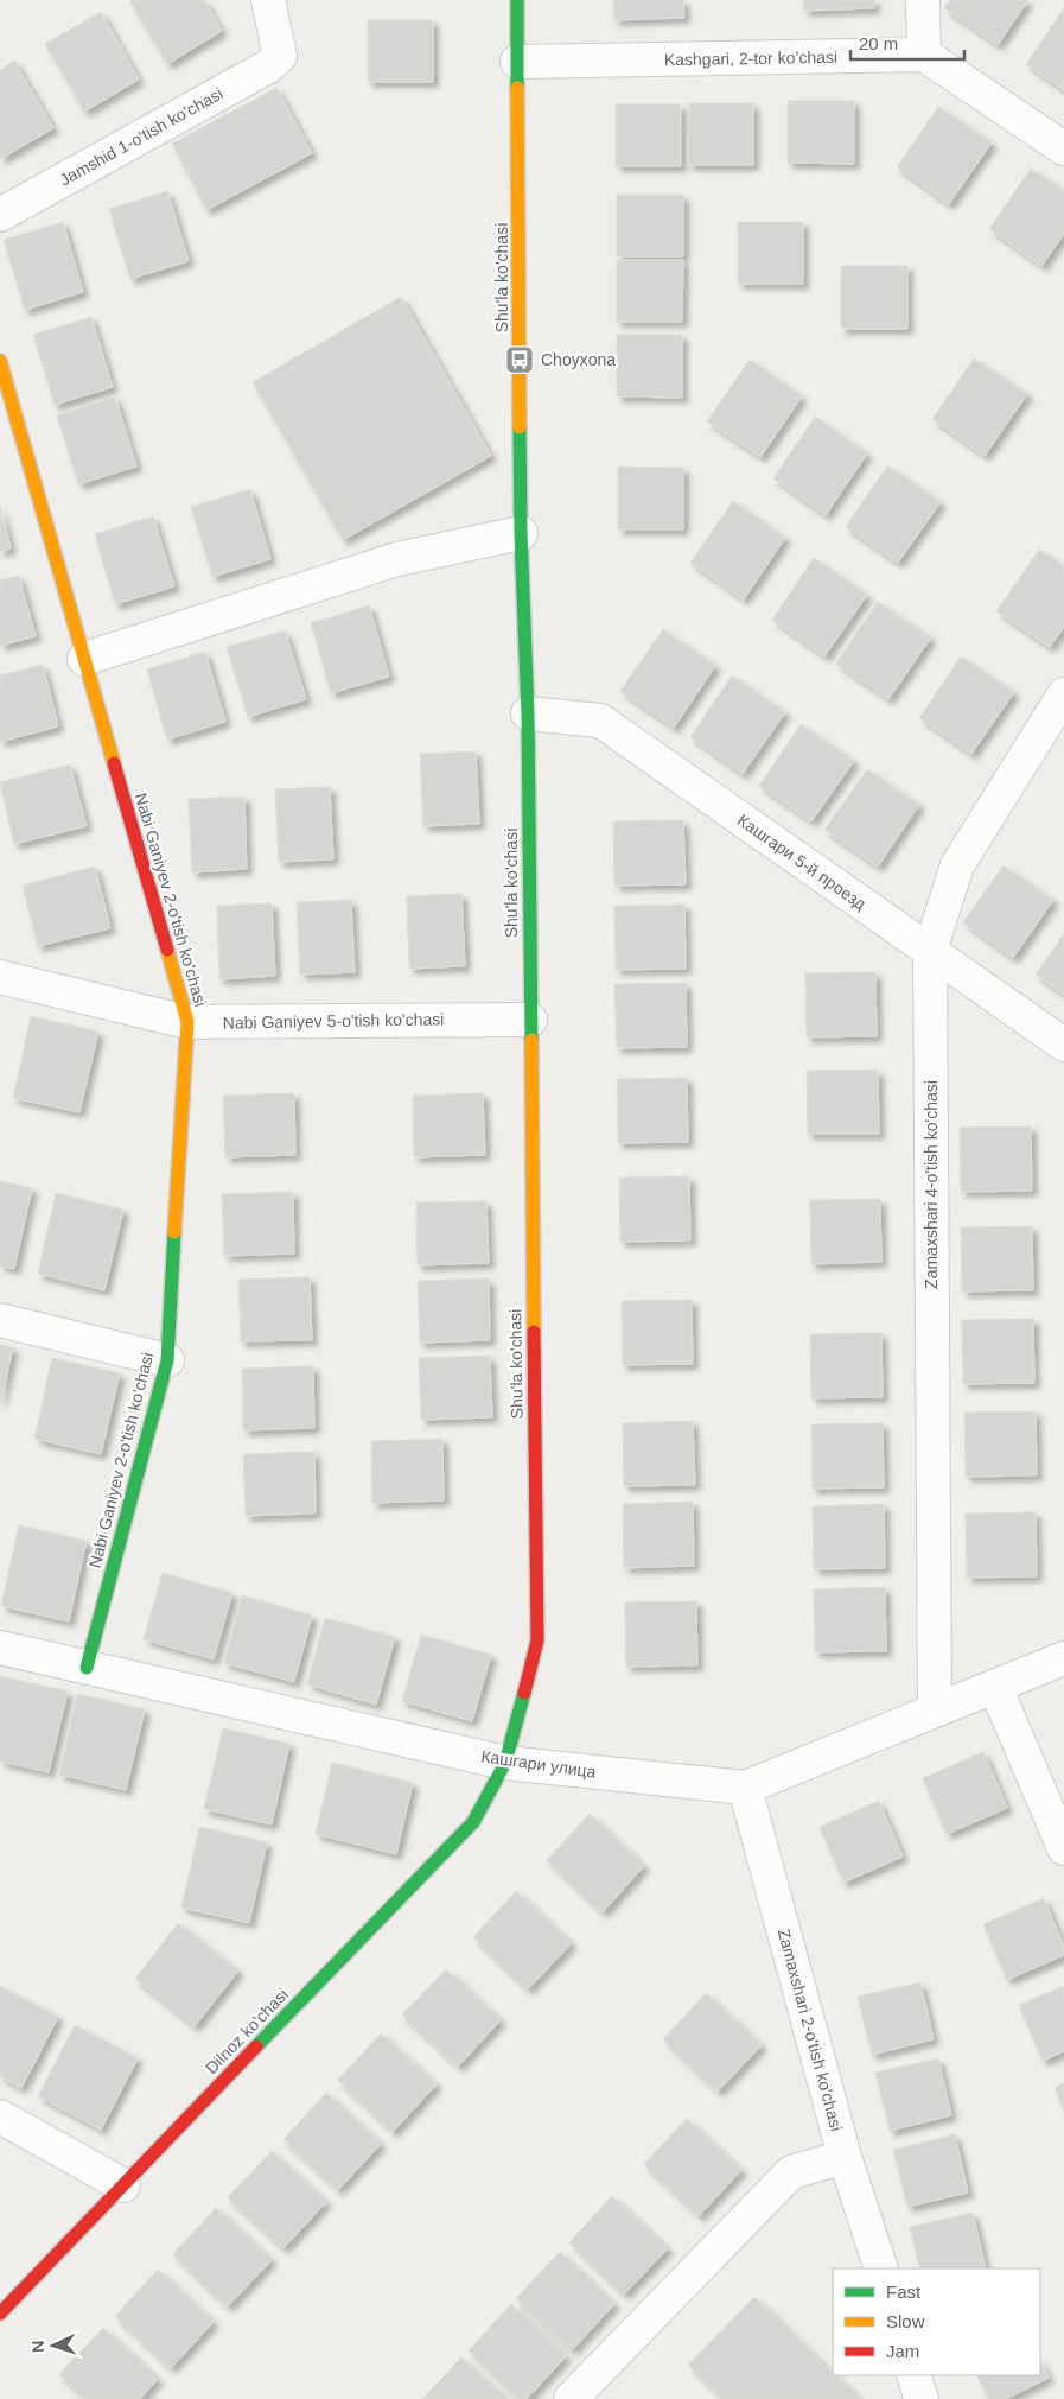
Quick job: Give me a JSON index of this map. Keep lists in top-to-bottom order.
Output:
{
  "streets": {
    "street": [
      "Kashgari, 2-tor ko’chasi",
      "Jamshid 1-o'tish ko'chasi",
      "Shu'la ko'chasi",
      "Кашгари 5-й проезд",
      "Nabi Ganiyev 2-o'tish ko'chasi",
      "Nabi Ganiyev 5-o'tish ko'chasi",
      "Zamaxshari 4-o'tish ko'chasi",
      "Кашгари улица",
      "Zamaxshari 2-o'tish ko'chasi",
      "Dilnoz ko'chasi"
    ]
  },
  "crossings": [
    ["Kashgari, 2-tor ko’chasi", "Shu'la ko'chasi"],
    ["Shu'la ko'chasi", "Кашгари 5-й проезд"],
    ["Shu'la ko'chasi", "Nabi Ganiyev 5-o'tish ko'chasi"],
    ["Shu'la ko'chasi", "Кашгари улица"],
    ["Shu'la ko'chasi", "Dilnoz ko'chasi"],
    ["Кашгари 5-й проезд", "Zamaxshari 4-o'tish ko'chasi"],
    ["Nabi Ganiyev 2-o'tish ko'chasi", "Nabi Ganiyev 5-o'tish ko'chasi"],
    ["Nabi Ganiyev 2-o'tish ko'chasi", "Кашгари улица"],
    ["Zamaxshari 4-o'tish ko'chasi", "Кашгари улица"],
    ["Кашгари улица", "Zamaxshari 2-o'tish ko'chasi"],
    ["Кашгари улица", "Dilnoz ko'chasi"]
  ],
  "places": {
    "bus stop": ["Choyxona"]
  },
  "legend": ["Fast", "Slow", "Jam"],
  "scale_bar": "20 m",
  "north": "left"
}
